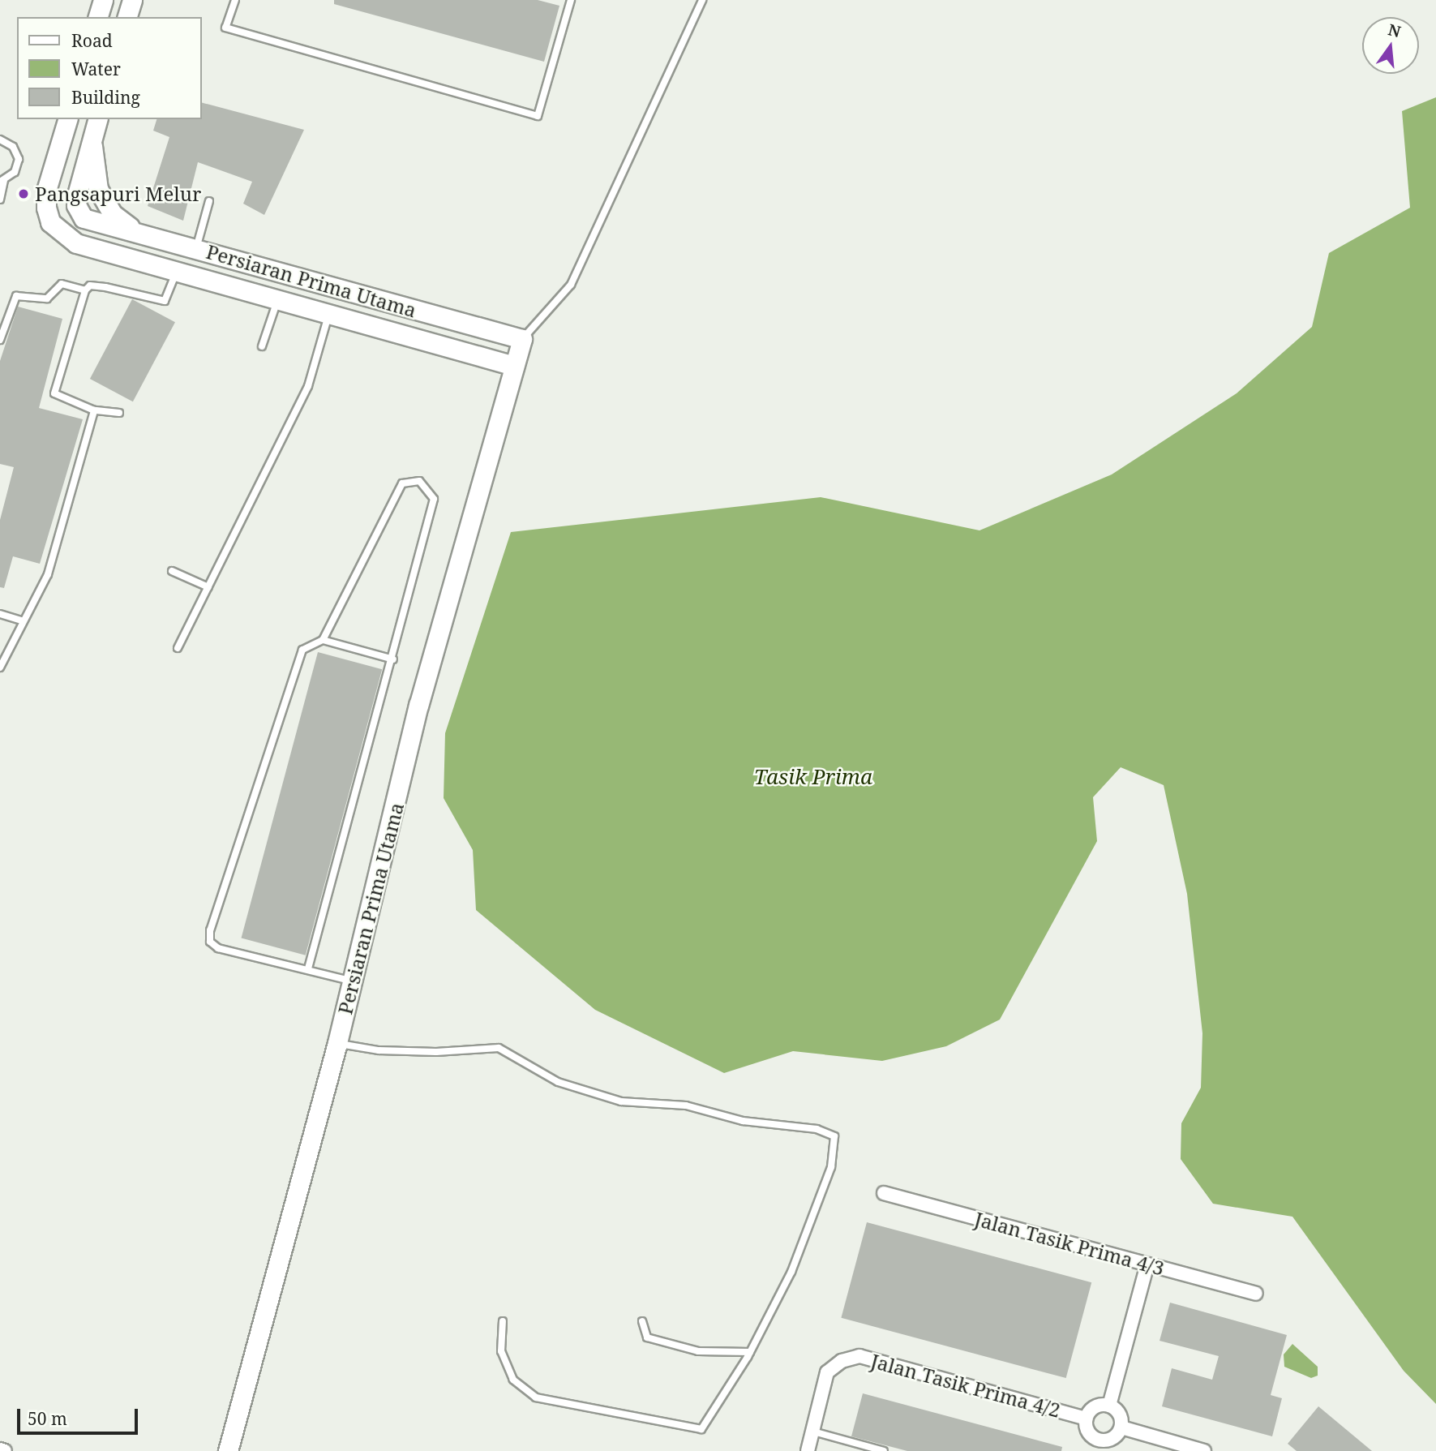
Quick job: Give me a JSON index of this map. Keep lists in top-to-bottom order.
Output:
{
  "streets": {
    "main road": ["Persiaran Prima Utama"],
    "street": ["Jalan Tasik Prima 4/3", "Jalan Tasik Prima 4/2"]
  },
  "water": ["Tasik Prima"],
  "places": ["Pangsapuri Melur"],
  "legend": ["Road", "Water", "Building"],
  "scale_bar": "50 m",
  "north": "top"
}
